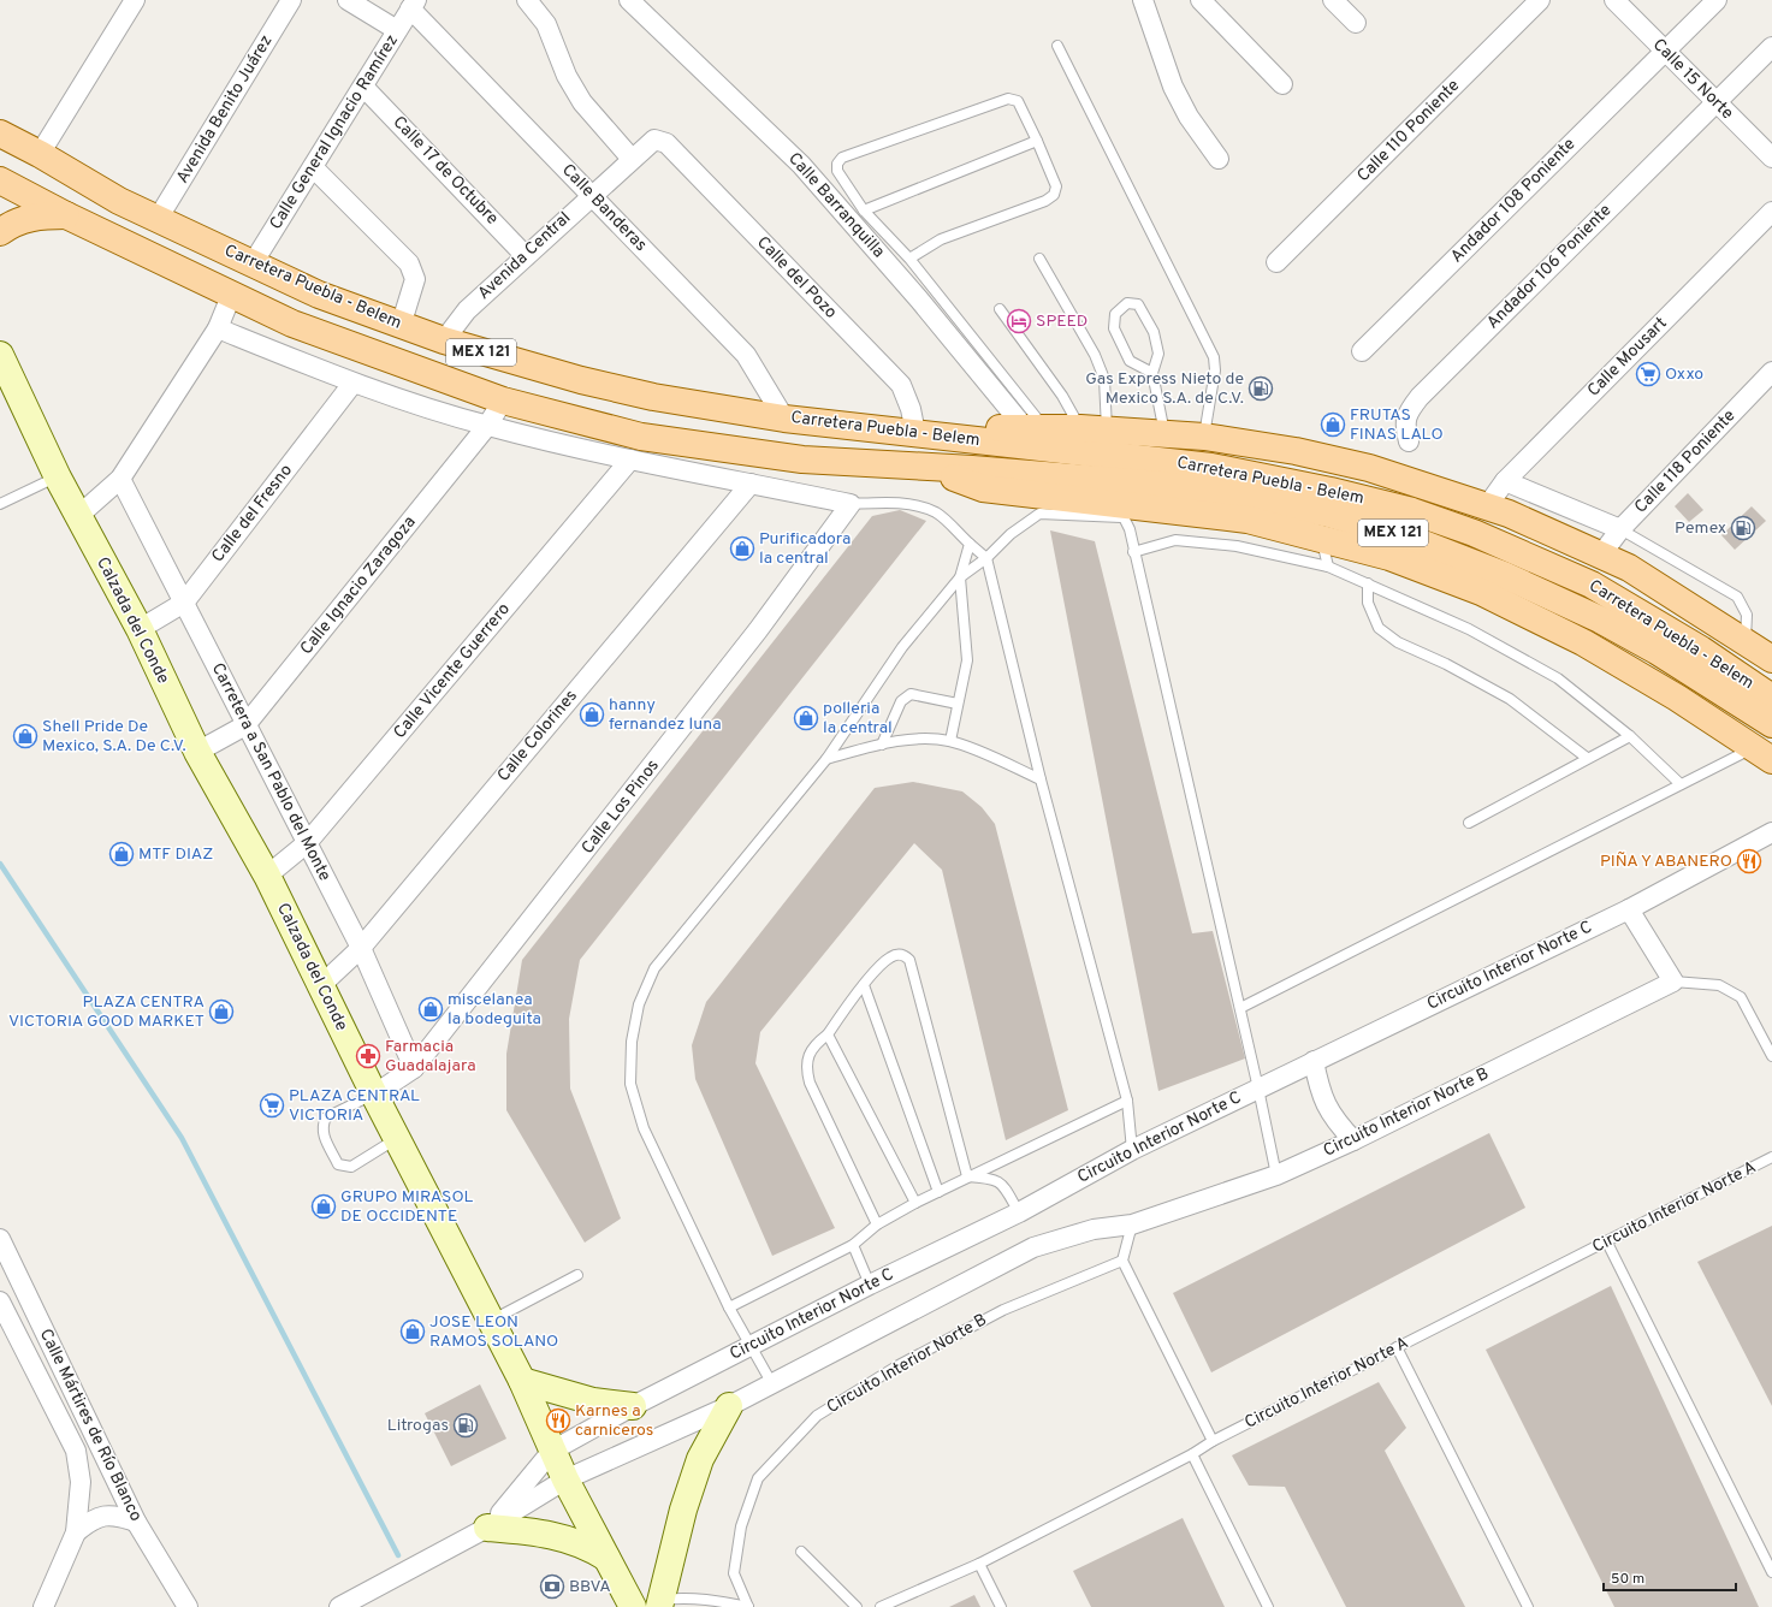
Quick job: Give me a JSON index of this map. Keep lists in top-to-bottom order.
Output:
{
  "streets": {
    "main road": ["Carretera Puebla - Belem", "MEX 121"],
    "street": [
      "Calle 15 Norte",
      "Avenida Benito Juárez",
      "Calle 110 Poniente",
      "Calle General Ignacio Ramírez",
      "Calle 17 de Octubre",
      "Andador 108 Poniente",
      "Calle Barranquilla",
      "Calle Banderas",
      "Avenida Central",
      "Andador 106 Poniente",
      "Calle del Pozo",
      "Calle Mousart",
      "Calle 118 Poniente",
      "Calle del Fresno",
      "Calle Ignacio Zaragoza",
      "Calzada del Conde",
      "Calle Vicente Guerrero",
      "Calle Colorines",
      "Carretera a San Pablo del Monte",
      "Calle Los Pinos",
      "Circuito Interior Norte C",
      "Circuito Interior Norte B",
      "Calle Mártires de Río Blanco"
    ],
    "lane": ["Circuito Interior Norte A"]
  },
  "crossings": [
    ["Calle 15 Norte", "Andador 108 Poniente"],
    ["Calle 15 Norte", "Andador 106 Poniente"],
    ["Avenida Benito Juárez", "Carretera Puebla - Belem"],
    ["Calle General Ignacio Ramírez", "Calle 17 de Octubre"],
    ["Calle General Ignacio Ramírez", "Calle Banderas"],
    ["Calle General Ignacio Ramírez", "Carretera Puebla - Belem"],
    ["Calle 17 de Octubre", "Avenida Central"],
    ["Calle Banderas", "Avenida Central"],
    ["Calle Banderas", "Carretera Puebla - Belem"],
    ["Avenida Central", "Calle del Pozo"],
    ["Avenida Central", "Carretera Puebla - Belem"],
    ["Calle del Pozo", "Carretera Puebla - Belem"],
    ["Carretera Puebla - Belem", "Calle Ignacio Zaragoza"],
    ["Calle del Fresno", "Calzada del Conde"],
    ["Calle del Fresno", "Carretera a San Pablo del Monte"],
    ["Calle Ignacio Zaragoza", "Calzada del Conde"],
    ["Calle Ignacio Zaragoza", "Carretera a San Pablo del Monte"],
    ["Calzada del Conde", "Calle Vicente Guerrero"],
    ["Calzada del Conde", "Calle Colorines"],
    ["Calzada del Conde", "Calle Los Pinos"],
    ["Calzada del Conde", "Circuito Interior Norte C"],
    ["Calle Vicente Guerrero", "Carretera a San Pablo del Monte"],
    ["Calle Colorines", "Carretera a San Pablo del Monte"],
    ["Carretera a San Pablo del Monte", "Calle Los Pinos"]
  ],
  "places": {
    "hotel": ["SPEED"],
    "supermarket": ["Oxxo", "PLAZA CENTRAL VICTORIA"],
    "fuel station": ["Gas Express Nieto de Mexico S.A. de C.V.", "Pemex", "Litrogas"],
    "shop": [
      "FRUTAS FINAS LALO",
      "Purificadora la central",
      "hanny fernandez luna",
      "polleria la central",
      "Shell Pride De Mexico, S.A. De C.V.",
      "MTF DIAZ",
      "miscelanea la bodeguita",
      "PLAZA CENTRA VICTORIA GOOD MARKET",
      "GRUPO MIRASOL DE OCCIDENTE",
      "JOSE LEON RAMOS SOLANO"
    ],
    "restaurant": ["PIÑA Y ABANERO", "Karnes a carniceros"],
    "pharmacy": ["Farmacia Guadalajara"],
    "bank": ["BBVA"]
  },
  "scale_bar": "50 m"
}
